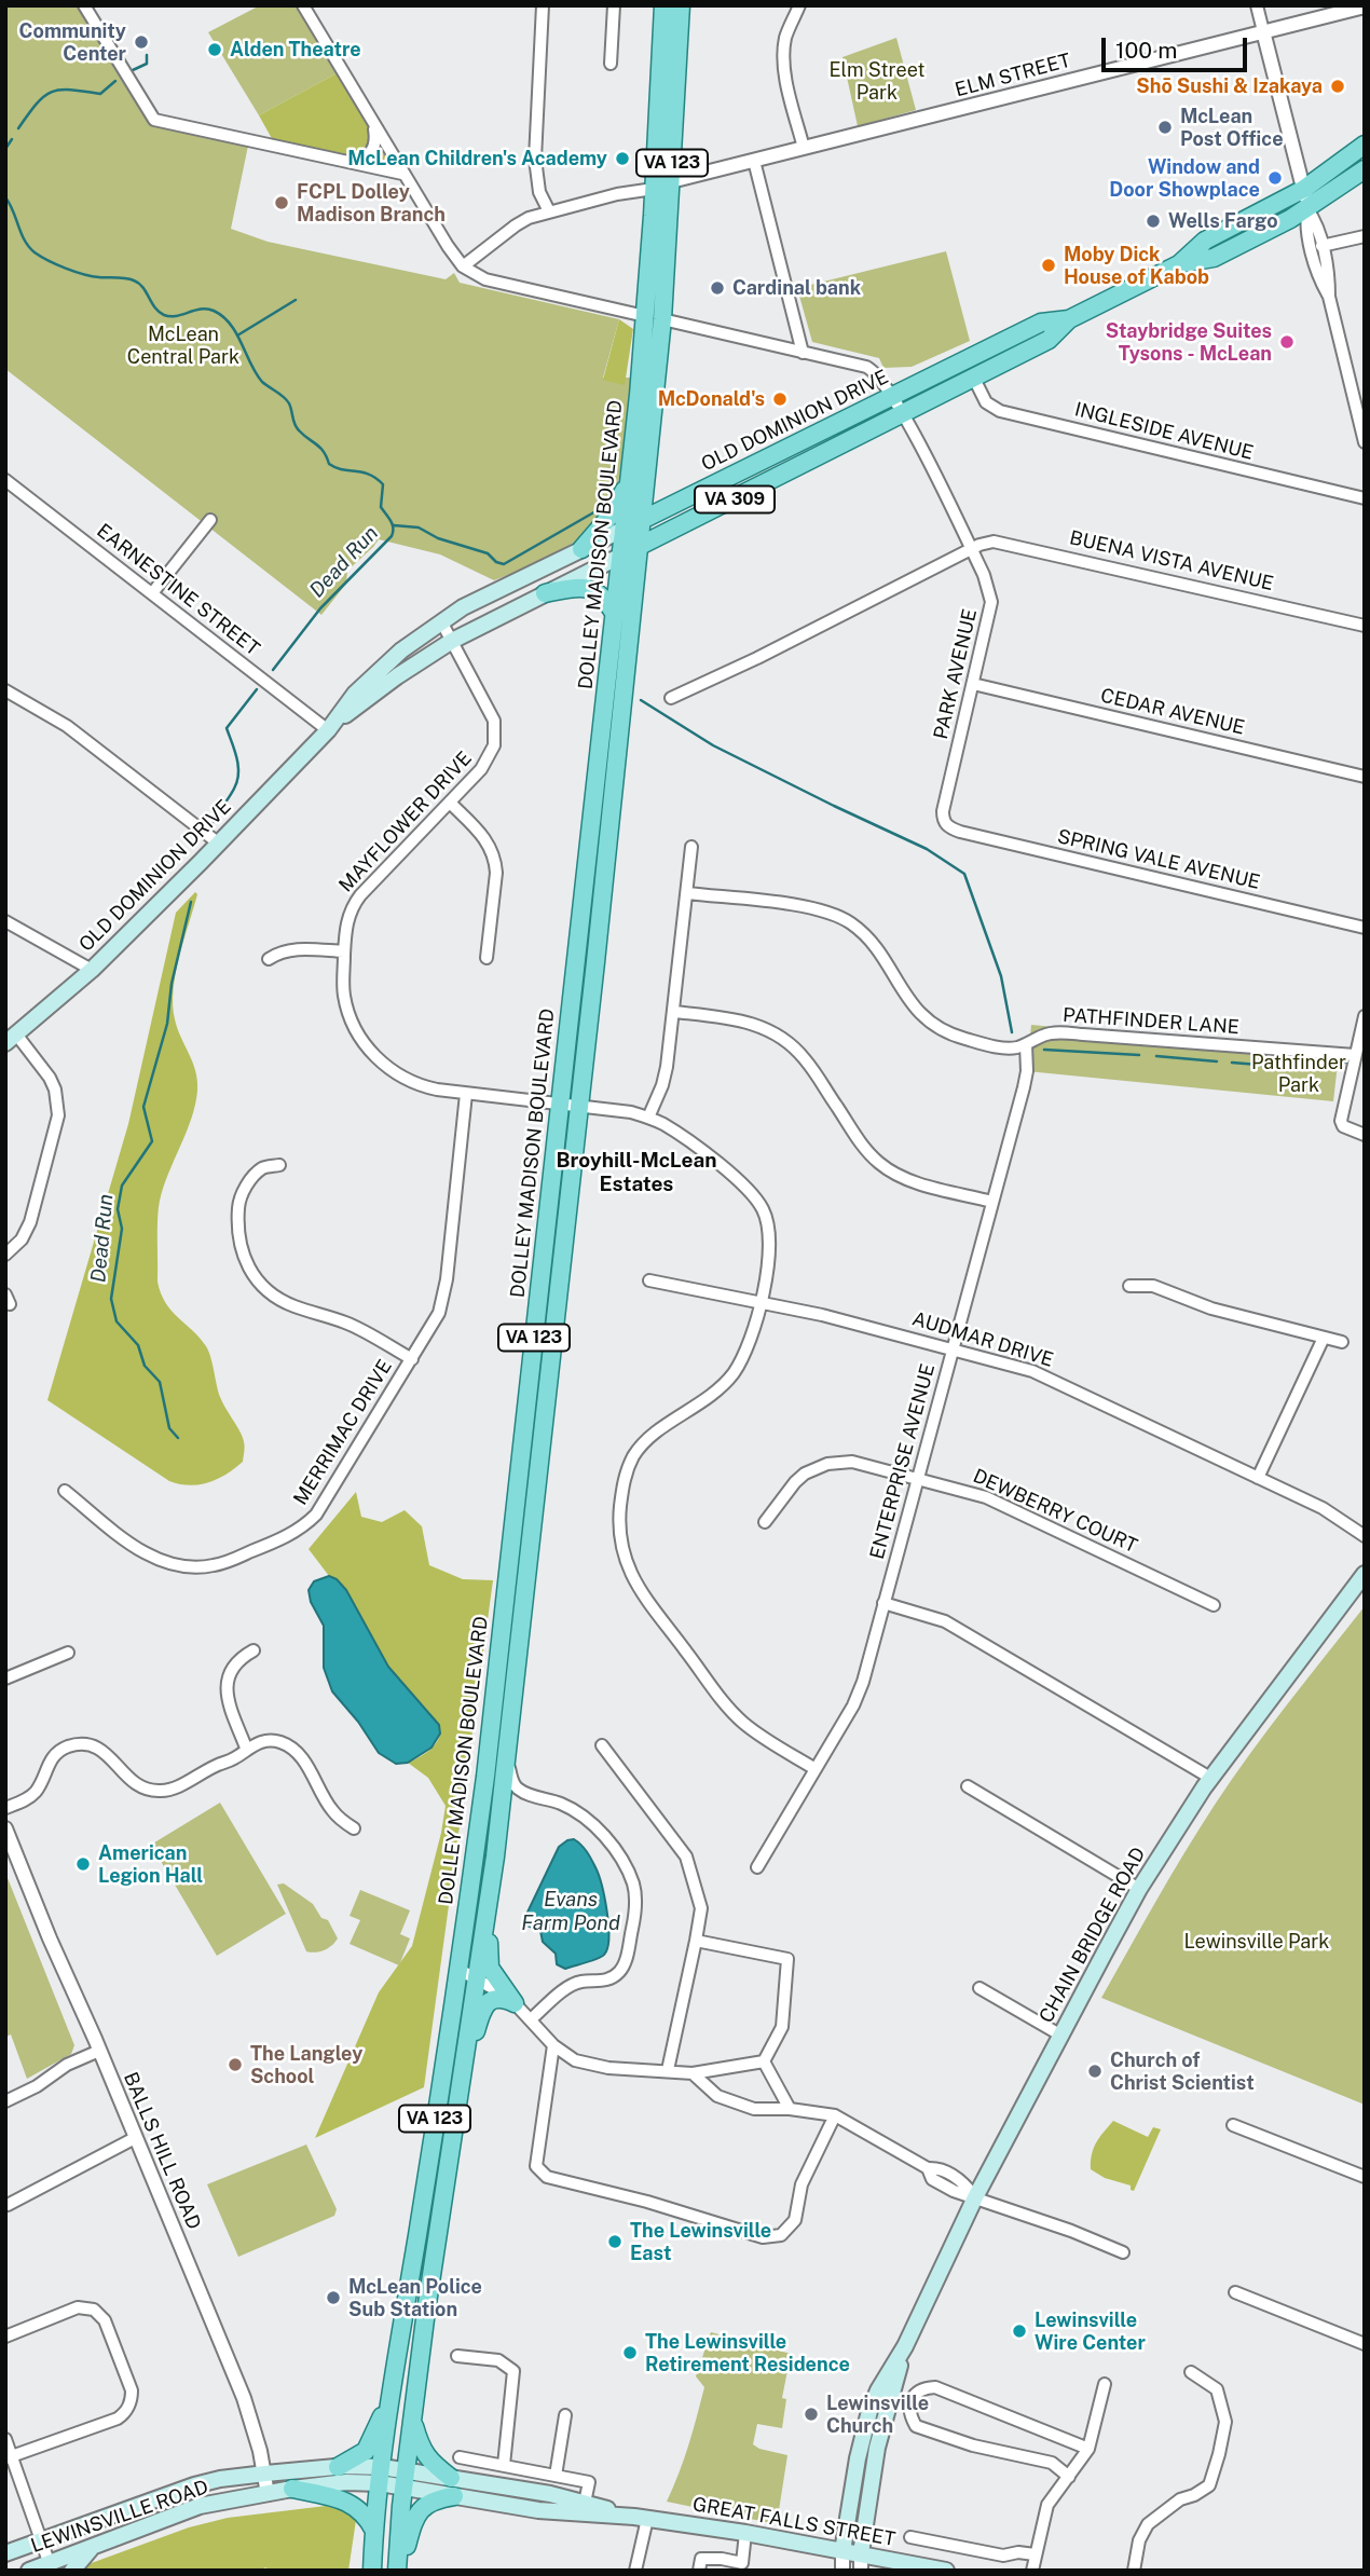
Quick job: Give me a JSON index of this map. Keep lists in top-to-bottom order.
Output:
{
  "streets": {
    "main road": [
      "VA 123",
      "OLD DOMINION DRIVE",
      "VA 309",
      "DOLLEY MADISON BOULEVARD",
      "CHAIN BRIDGE ROAD",
      "LEWINSVILLE ROAD",
      "GREAT FALLS STREET"
    ],
    "street": [
      "ELM STREET",
      "INGLESIDE AVENUE",
      "BUENA VISTA AVENUE",
      "EARNESTINE STREET",
      "PARK AVENUE",
      "CEDAR AVENUE",
      "MAYFLOWER DRIVE",
      "SPRING VALE AVENUE",
      "PATHFINDER LANE",
      "AUDMAR DRIVE",
      "MERRIMAC DRIVE",
      "ENTERPRISE AVENUE",
      "DEWBERRY COURT",
      "BALLS HILL ROAD"
    ]
  },
  "crossings": [
    ["ELM STREET", "DOLLEY MADISON BOULEVARD"],
    ["OLD DOMINION DRIVE", "INGLESIDE AVENUE"],
    ["OLD DOMINION DRIVE", "DOLLEY MADISON BOULEVARD"],
    ["OLD DOMINION DRIVE", "EARNESTINE STREET"],
    ["OLD DOMINION DRIVE", "PARK AVENUE"],
    ["OLD DOMINION DRIVE", "MAYFLOWER DRIVE"],
    ["DOLLEY MADISON BOULEVARD", "MAYFLOWER DRIVE"],
    ["DOLLEY MADISON BOULEVARD", "LEWINSVILLE ROAD"],
    ["DOLLEY MADISON BOULEVARD", "GREAT FALLS STREET"],
    ["BUENA VISTA AVENUE", "PARK AVENUE"],
    ["PARK AVENUE", "CEDAR AVENUE"],
    ["PARK AVENUE", "SPRING VALE AVENUE"],
    ["MAYFLOWER DRIVE", "AUDMAR DRIVE"],
    ["MAYFLOWER DRIVE", "MERRIMAC DRIVE"],
    ["MAYFLOWER DRIVE", "ENTERPRISE AVENUE"],
    ["PATHFINDER LANE", "ENTERPRISE AVENUE"],
    ["AUDMAR DRIVE", "ENTERPRISE AVENUE"],
    ["ENTERPRISE AVENUE", "DEWBERRY COURT"],
    ["CHAIN BRIDGE ROAD", "GREAT FALLS STREET"],
    ["BALLS HILL ROAD", "LEWINSVILLE ROAD"],
    ["LEWINSVILLE ROAD", "GREAT FALLS STREET"]
  ],
  "districts": ["Broyhill-McLean Estates"],
  "water": ["Dead Run", "Evans Farm Pond"],
  "parks": [
    "Elm Street Park",
    "McLean Central Park",
    "Pathfinder Park",
    "Lewinsville Park"
  ],
  "places": [
    "Community Center",
    "Alden Theatre",
    "Shō Sushi & Izakaya",
    "McLean Post Office",
    "McLean Children's Academy",
    "Window and Door Showplace",
    "FCPL Dolley Madison Branch",
    "Wells Fargo",
    "Moby Dick House of Kabob",
    "Cardinal bank",
    "Staybridge Suites Tysons - McLean",
    "McDonald's",
    "American Legion Hall",
    "The Langley School",
    "Church of Christ Scientist",
    "The Lewinsville East",
    "McLean Police Sub Station",
    "Lewinsville Wire Center",
    "The Lewinsville Retirement Residence",
    "Lewinsville Church"
  ],
  "scale_bar": "100 m"
}
